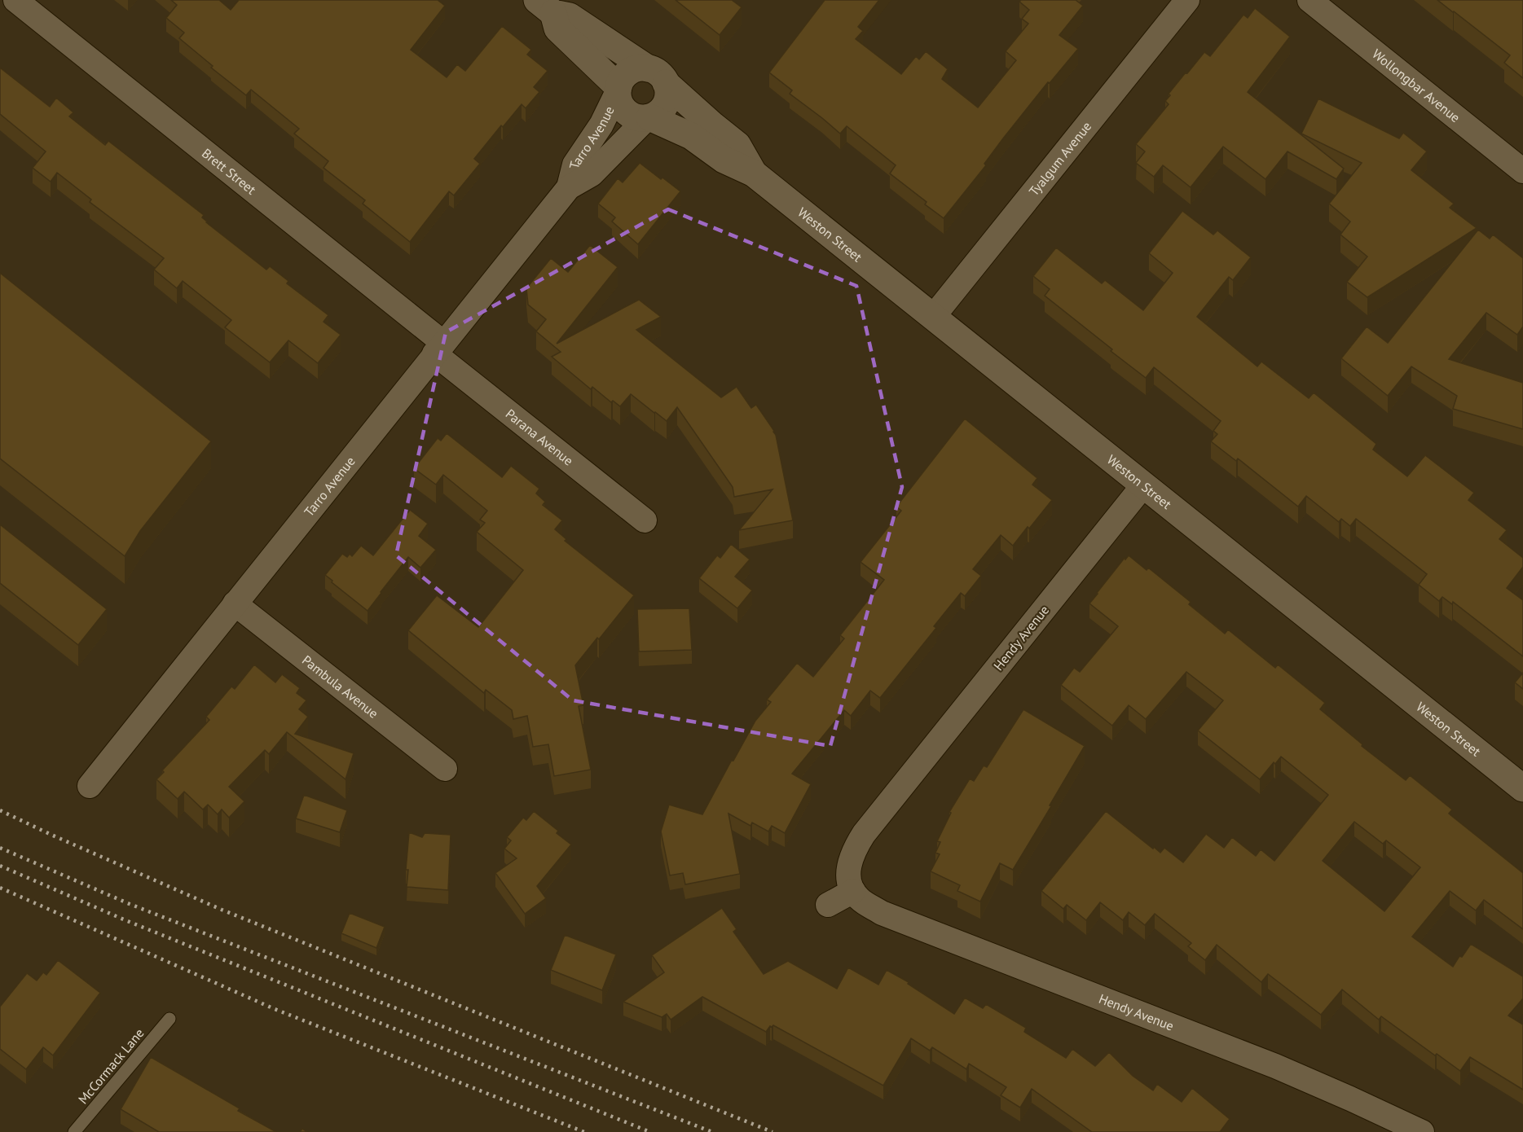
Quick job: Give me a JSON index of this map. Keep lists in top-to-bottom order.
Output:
{
  "streets": {
    "street": [
      "Wollongbar Avenue",
      "Tarro Avenue",
      "Tyalgum Avenue",
      "Brett Street",
      "Weston Street",
      "Parana Avenue",
      "Hendy Avenue",
      "Pambula Avenue"
    ],
    "lane": ["McCormack Lane"]
  },
  "crossings": [
    ["Tarro Avenue", "Brett Street"],
    ["Tarro Avenue", "Weston Street"],
    ["Tarro Avenue", "Parana Avenue"],
    ["Tarro Avenue", "Pambula Avenue"],
    ["Tyalgum Avenue", "Weston Street"],
    ["Brett Street", "Parana Avenue"],
    ["Weston Street", "Hendy Avenue"]
  ]
}
